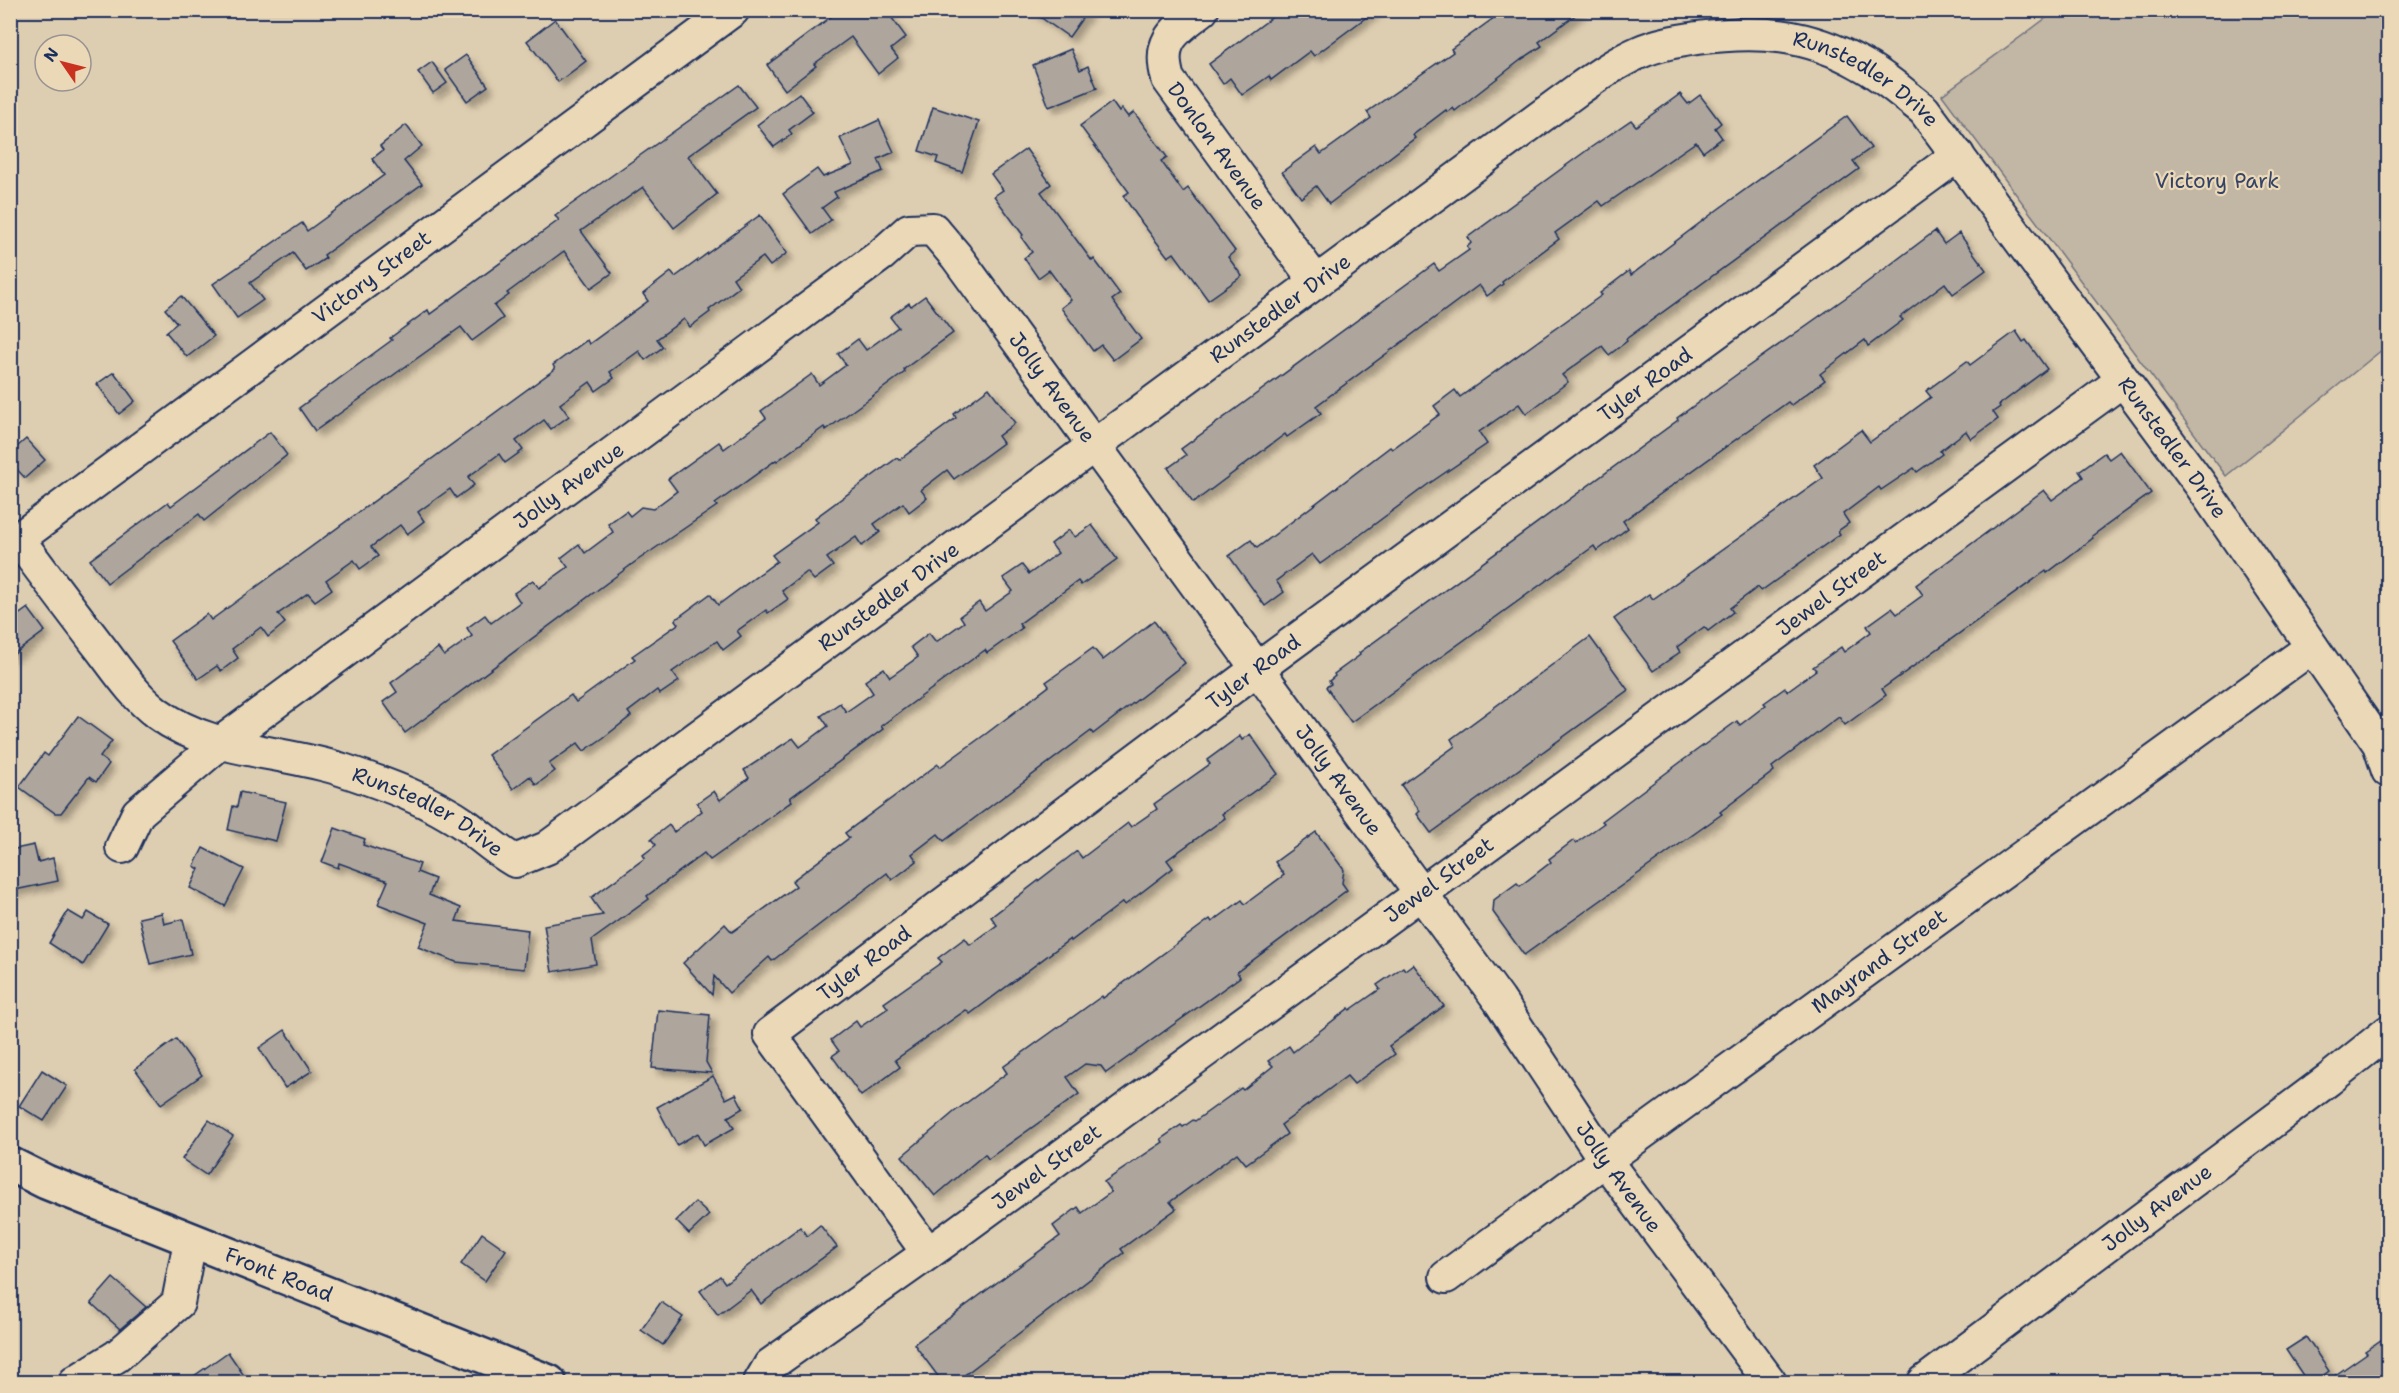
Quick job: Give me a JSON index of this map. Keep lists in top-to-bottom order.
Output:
{
  "streets": {
    "main road": ["Front Road"],
    "street": [
      "Runstedler Drive",
      "Donlon Avenue",
      "Victory Street",
      "Tyler Road",
      "Jolly Avenue",
      "Jewel Street",
      "Mayrand Street"
    ]
  },
  "crossings": [
    ["Runstedler Drive", "Donlon Avenue"],
    ["Runstedler Drive", "Victory Street"],
    ["Runstedler Drive", "Tyler Road"],
    ["Runstedler Drive", "Jolly Avenue"],
    ["Runstedler Drive", "Jewel Street"],
    ["Runstedler Drive", "Mayrand Street"],
    ["Tyler Road", "Jolly Avenue"],
    ["Tyler Road", "Jewel Street"],
    ["Jolly Avenue", "Jewel Street"],
    ["Jolly Avenue", "Mayrand Street"]
  ],
  "parks": ["Victory Park"],
  "north": "top left"
}
